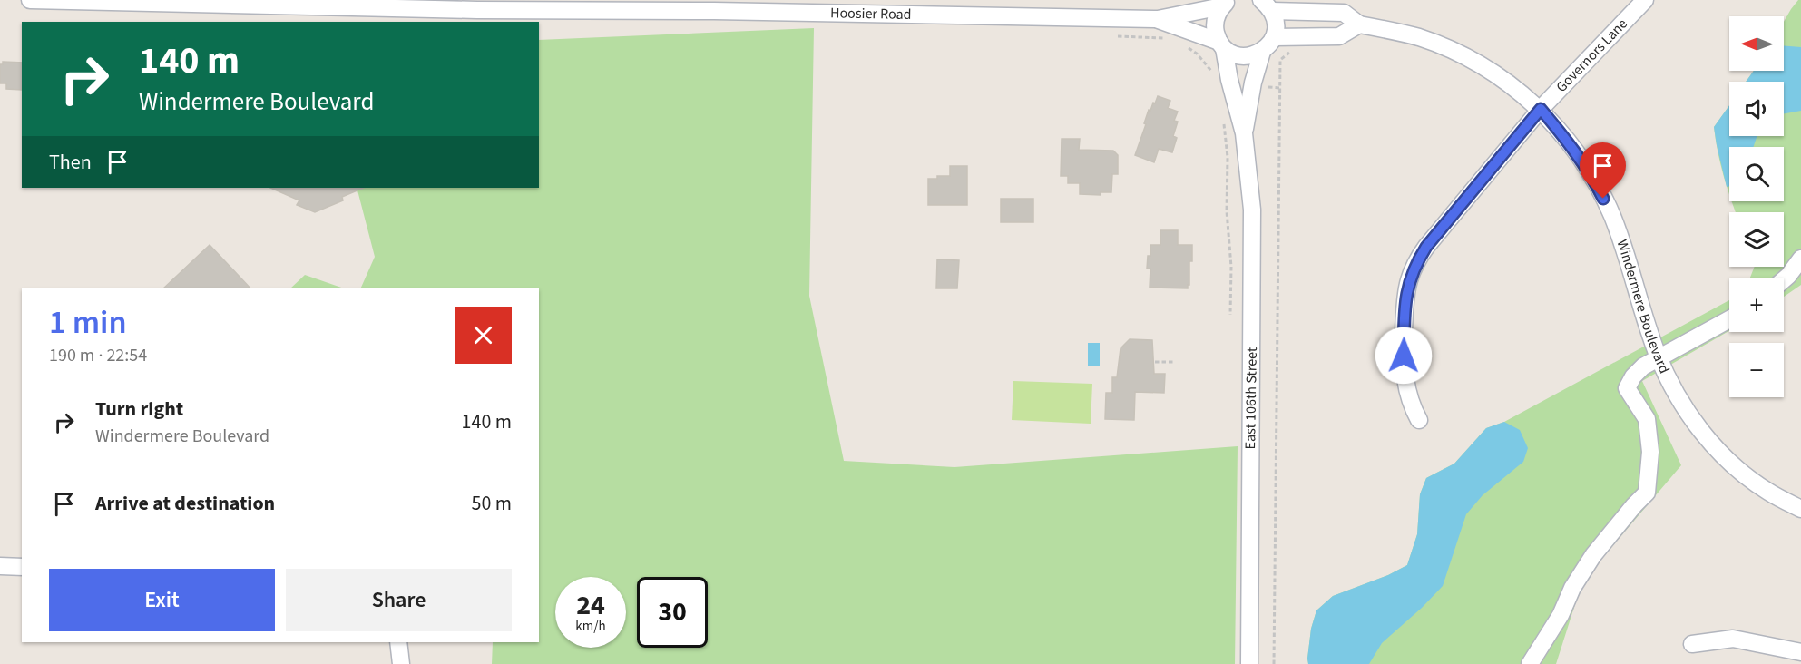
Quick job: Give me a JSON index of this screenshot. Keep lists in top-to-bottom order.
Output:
{
  "streets": {
    "street": [
      "Hoosier Road",
      "Governors Lane",
      "Windermere Boulevard",
      "East 106th Street"
    ]
  },
  "crossings": [
    ["Hoosier Road", "East 106th Street"],
    ["Governors Lane", "Windermere Boulevard"]
  ],
  "north": "left",
  "page": {
    "map_buttons": ["+", "−"],
    "turn": ["140 m", "Windermere Boulevard"],
    "then": "Then",
    "heading": ["1 min", "190 m · 22:54"],
    "list": [
      {
        "name": "Turn right",
        "note": "Windermere Boulevard",
        "value": "140 m"
      },
      {
        "name": "Arrive at destination",
        "value": "50 m"
      }
    ],
    "buttons": ["Exit", "Share"],
    "speed": "24 km/h",
    "limit": "30"
  }
}
